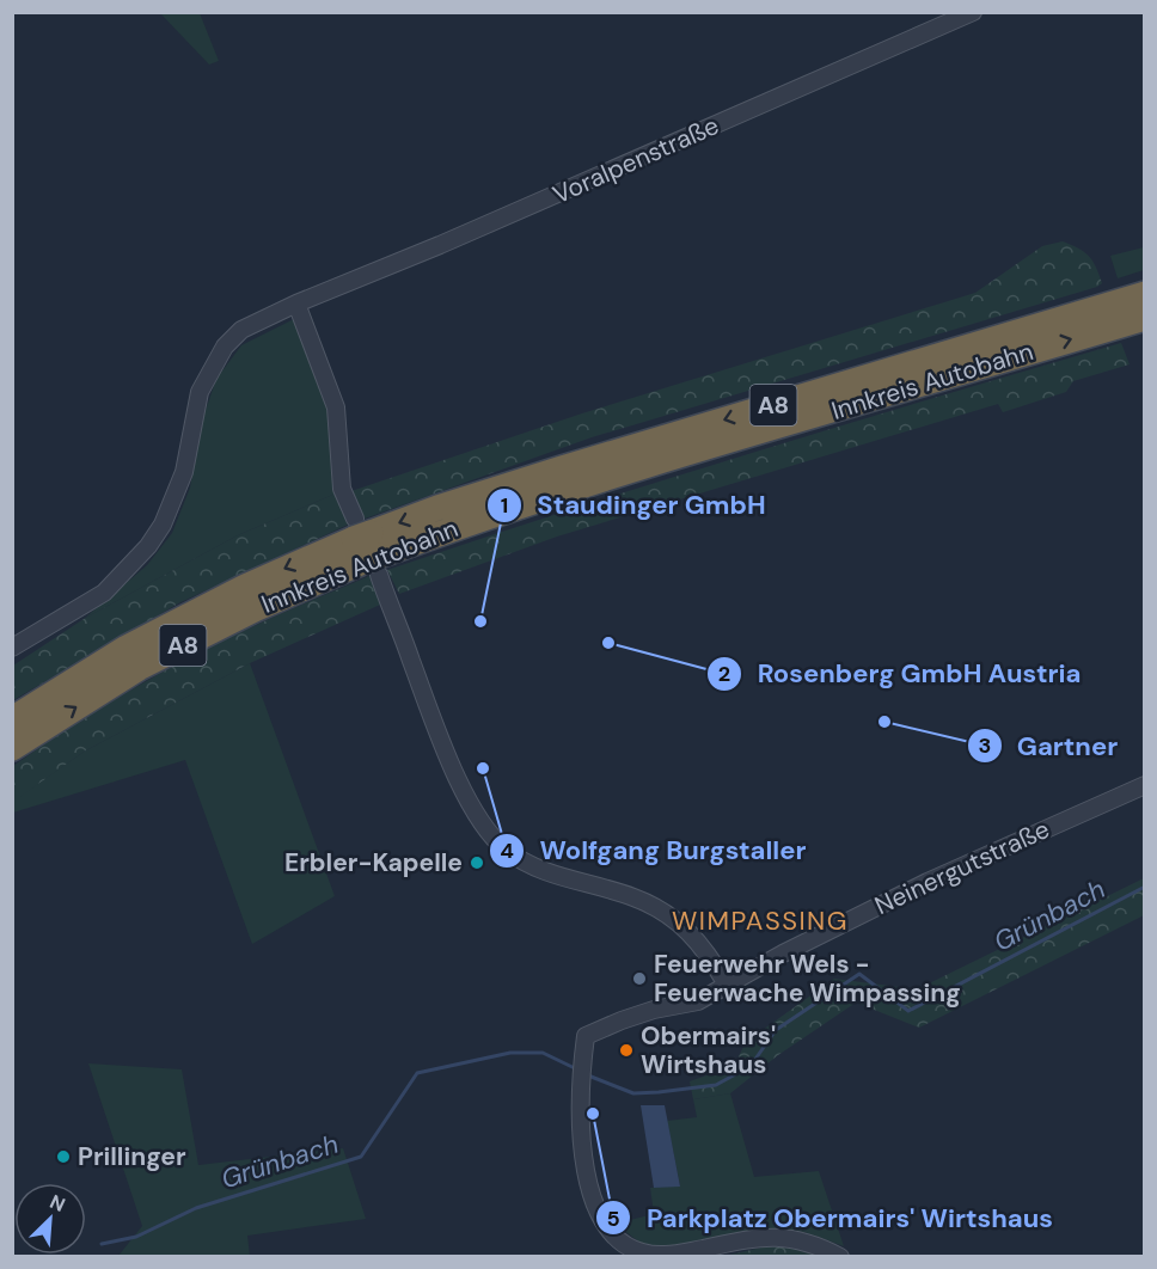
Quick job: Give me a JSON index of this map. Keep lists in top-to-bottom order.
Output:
{
  "streets": {
    "highway": ["Innkreis Autobahn", "A8"],
    "street": ["Voralpenstraße", "Neinergutstraße"]
  },
  "districts": ["WIMPASSING"],
  "water": ["Grünbach"],
  "places": [
    "Staudinger GmbH",
    "Rosenberg GmbH Austria",
    "Gartner",
    "Wolfgang Burgstaller",
    "Erbler-Kapelle",
    "Feuerwehr Wels - Feuerwache Wimpassing",
    "Obermairs' Wirtshaus",
    "Parkplatz Obermairs' Wirtshaus",
    "Prillinger"
  ],
  "north": "top right"
}
